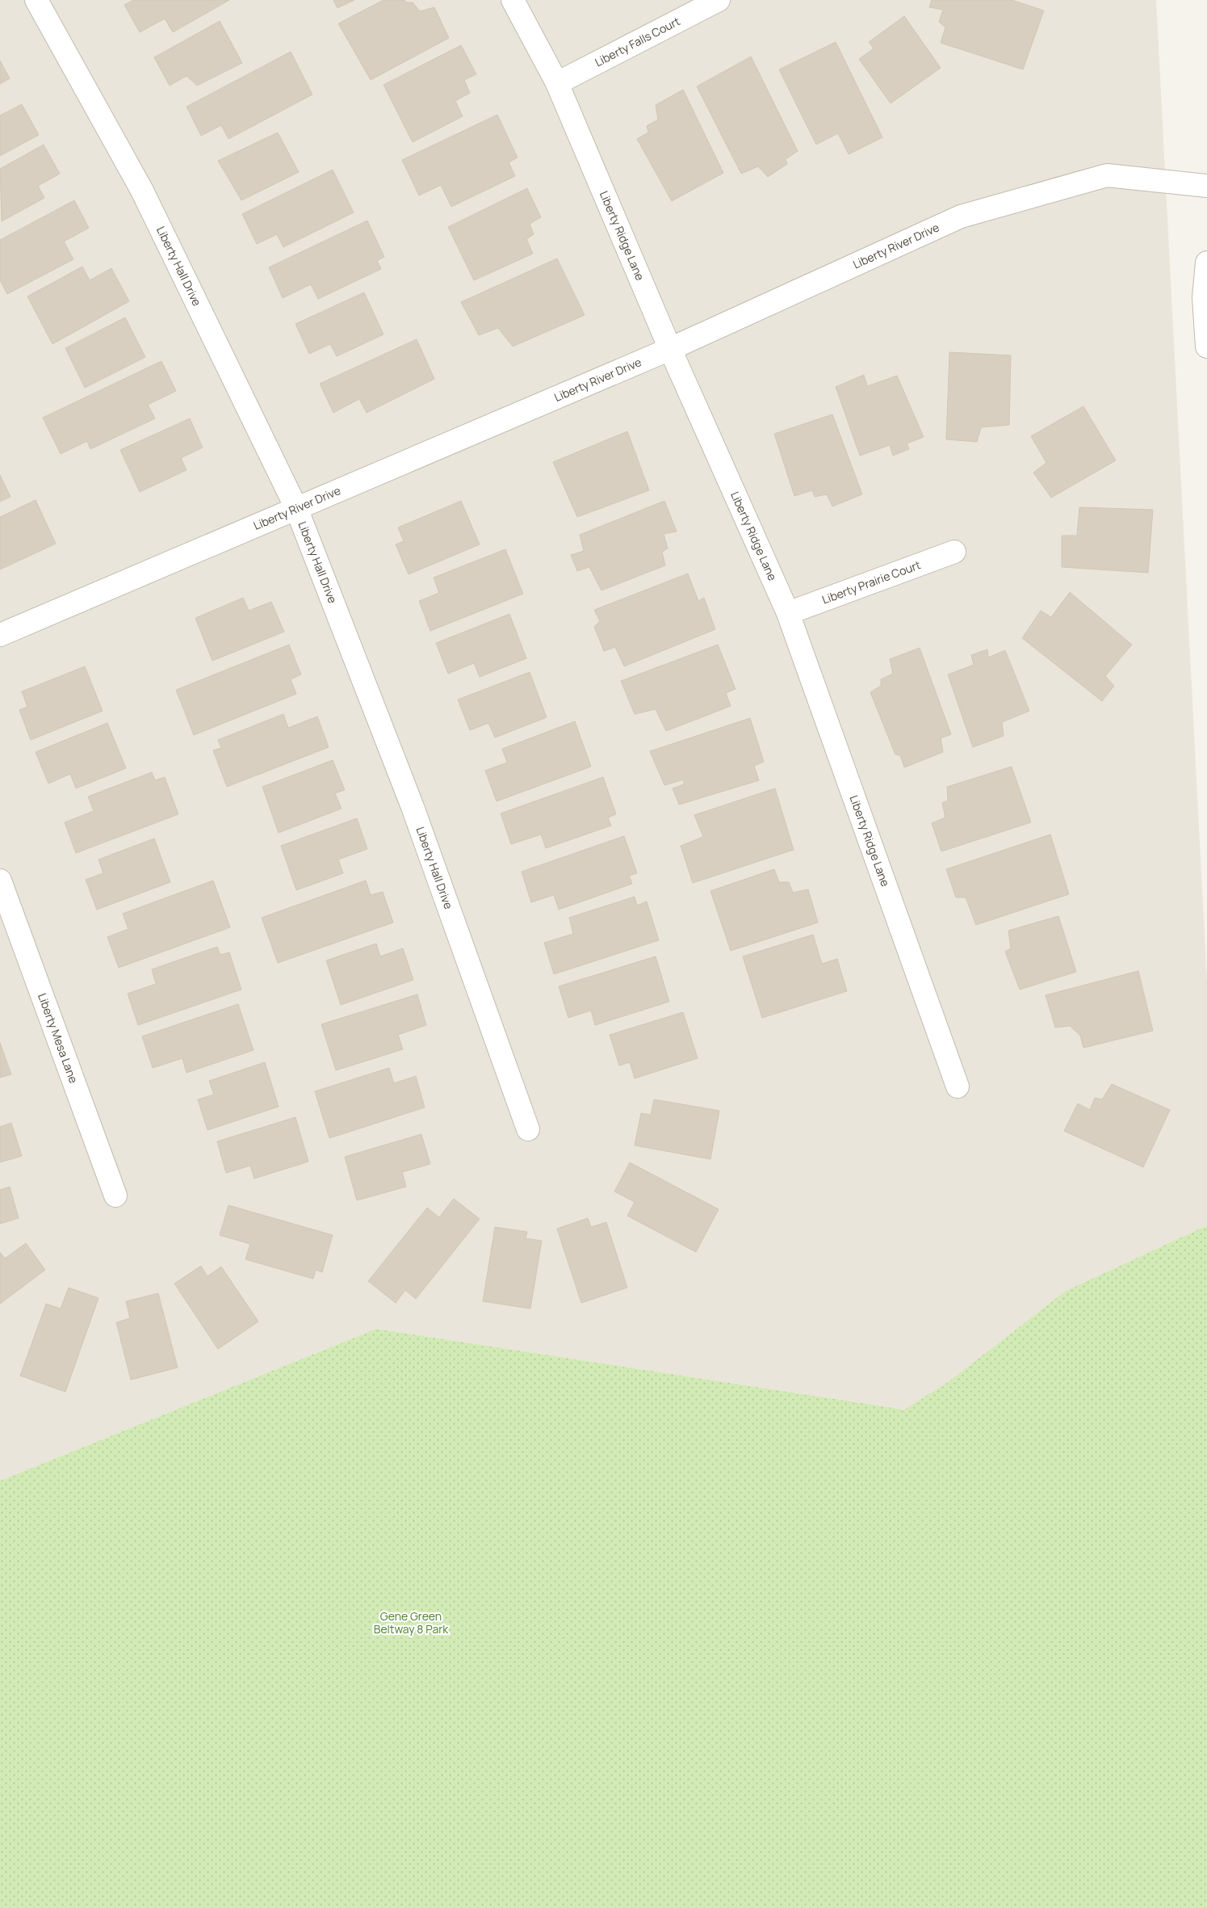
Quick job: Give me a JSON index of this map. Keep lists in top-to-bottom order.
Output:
{
  "streets": {
    "street": [
      "Liberty Falls Court",
      "Liberty Ridge Lane",
      "Liberty River Drive",
      "Liberty Hall Drive",
      "Liberty Prairie Court",
      "Liberty Mesa Lane"
    ]
  },
  "crossings": [
    ["Liberty Falls Court", "Liberty Ridge Lane"],
    ["Liberty Ridge Lane", "Liberty River Drive"],
    ["Liberty Ridge Lane", "Liberty Prairie Court"],
    ["Liberty River Drive", "Liberty Hall Drive"]
  ],
  "parks": ["Gene Green Beltway 8 Park"]
}
